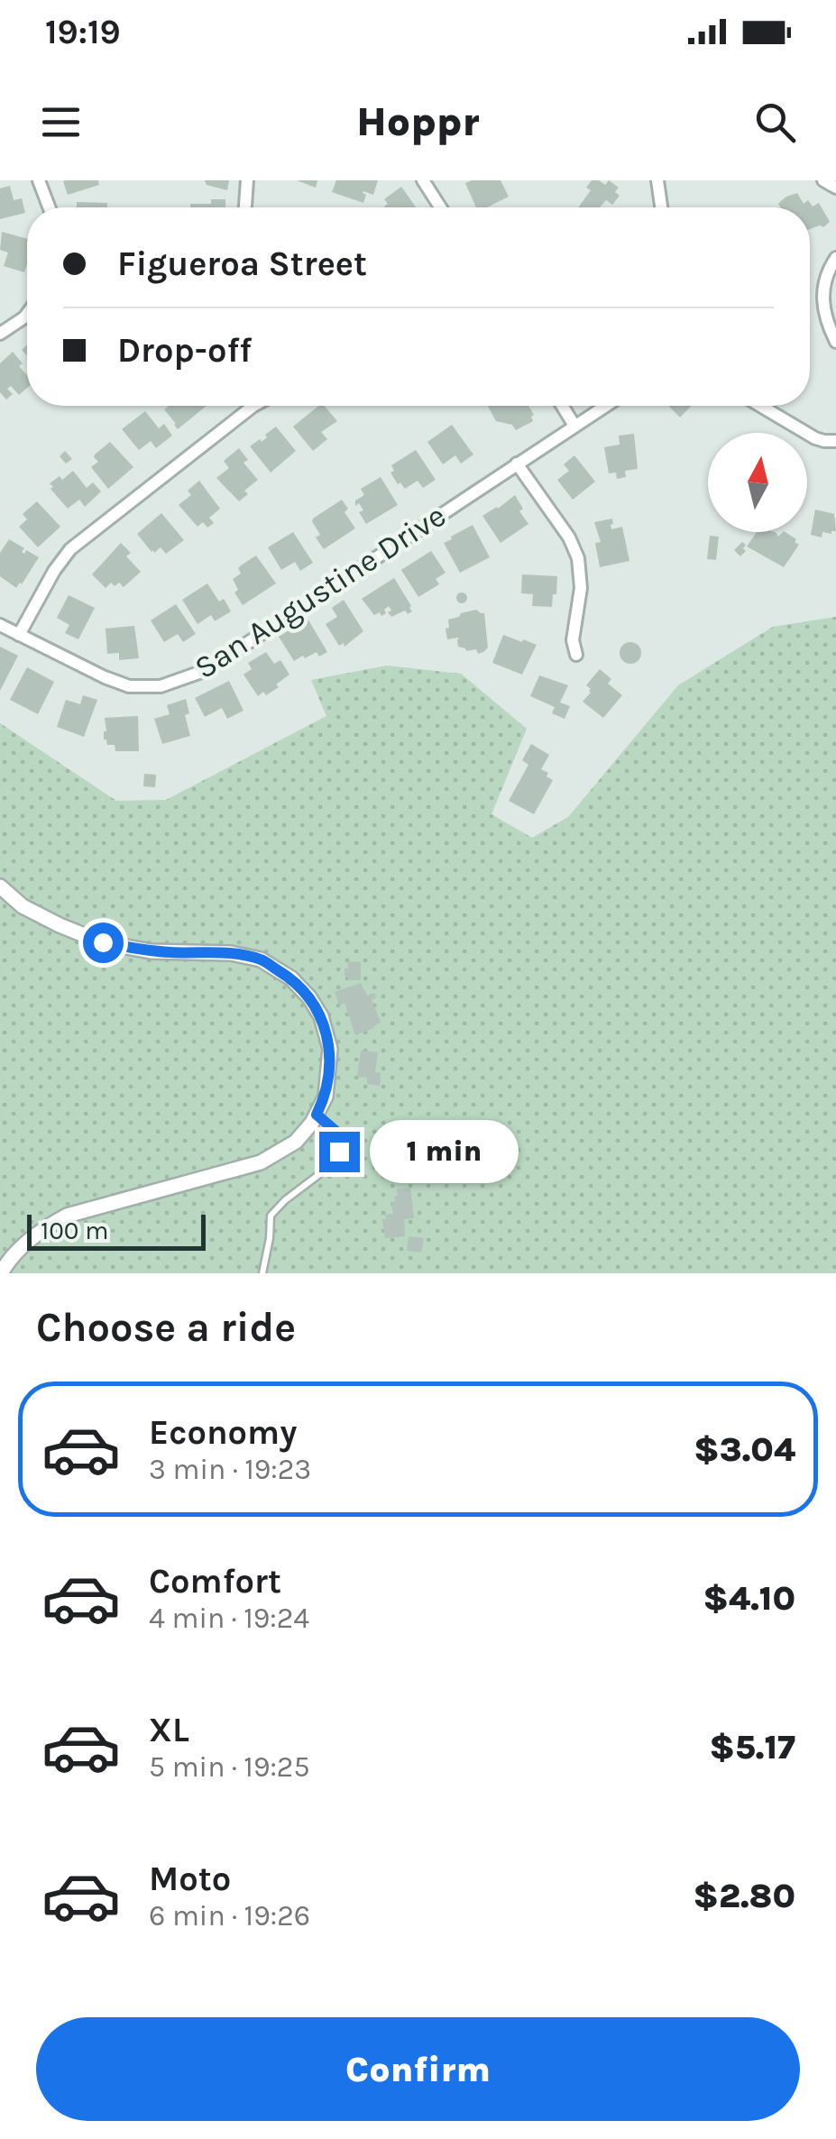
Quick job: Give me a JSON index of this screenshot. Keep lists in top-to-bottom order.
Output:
{
  "streets": {
    "street": ["San Augustine Drive"]
  },
  "scale_bar": "100 m",
  "north": "top",
  "page": {
    "status": "19:19",
    "header": "Hoppr",
    "banner": ["Figueroa Street", "Drop-off"],
    "bubble": "1 min",
    "scale": "100 m",
    "heading": "Choose a ride",
    "list": [
      {
        "name": "Economy",
        "note": "3 min · 19:23",
        "value": "$3.04"
      },
      {
        "name": "Comfort",
        "note": "4 min · 19:24",
        "value": "$4.10"
      },
      {
        "name": "XL",
        "note": "5 min · 19:25",
        "value": "$5.17"
      },
      {
        "name": "Moto",
        "note": "6 min · 19:26",
        "value": "$2.80"
      }
    ],
    "buttons": "Confirm"
  }
}
